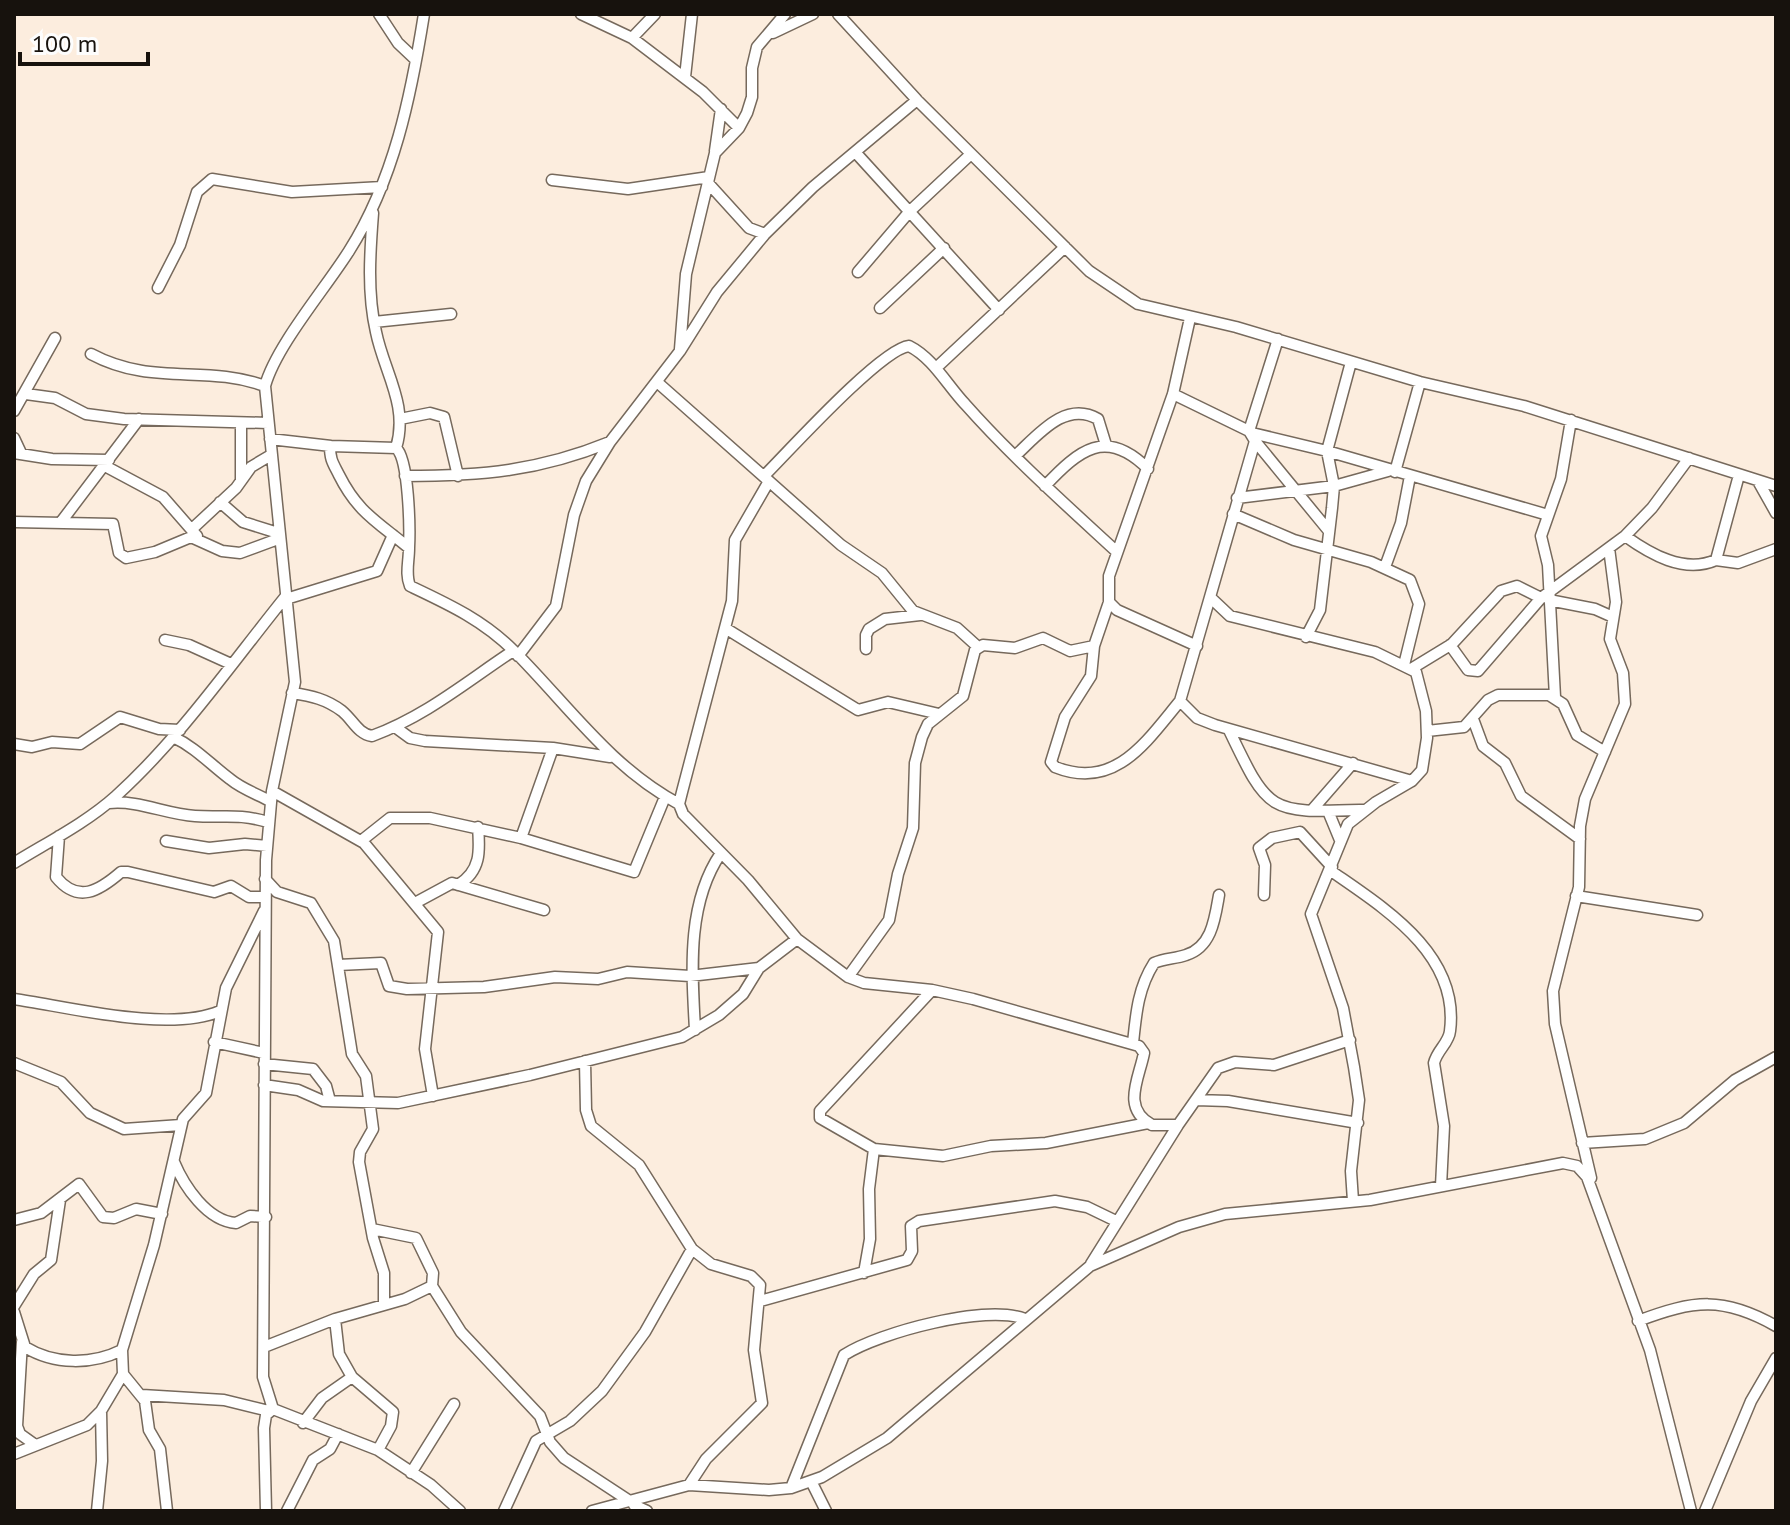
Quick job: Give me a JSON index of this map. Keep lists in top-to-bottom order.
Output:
{
  "scale_bar": "100 m"
}
